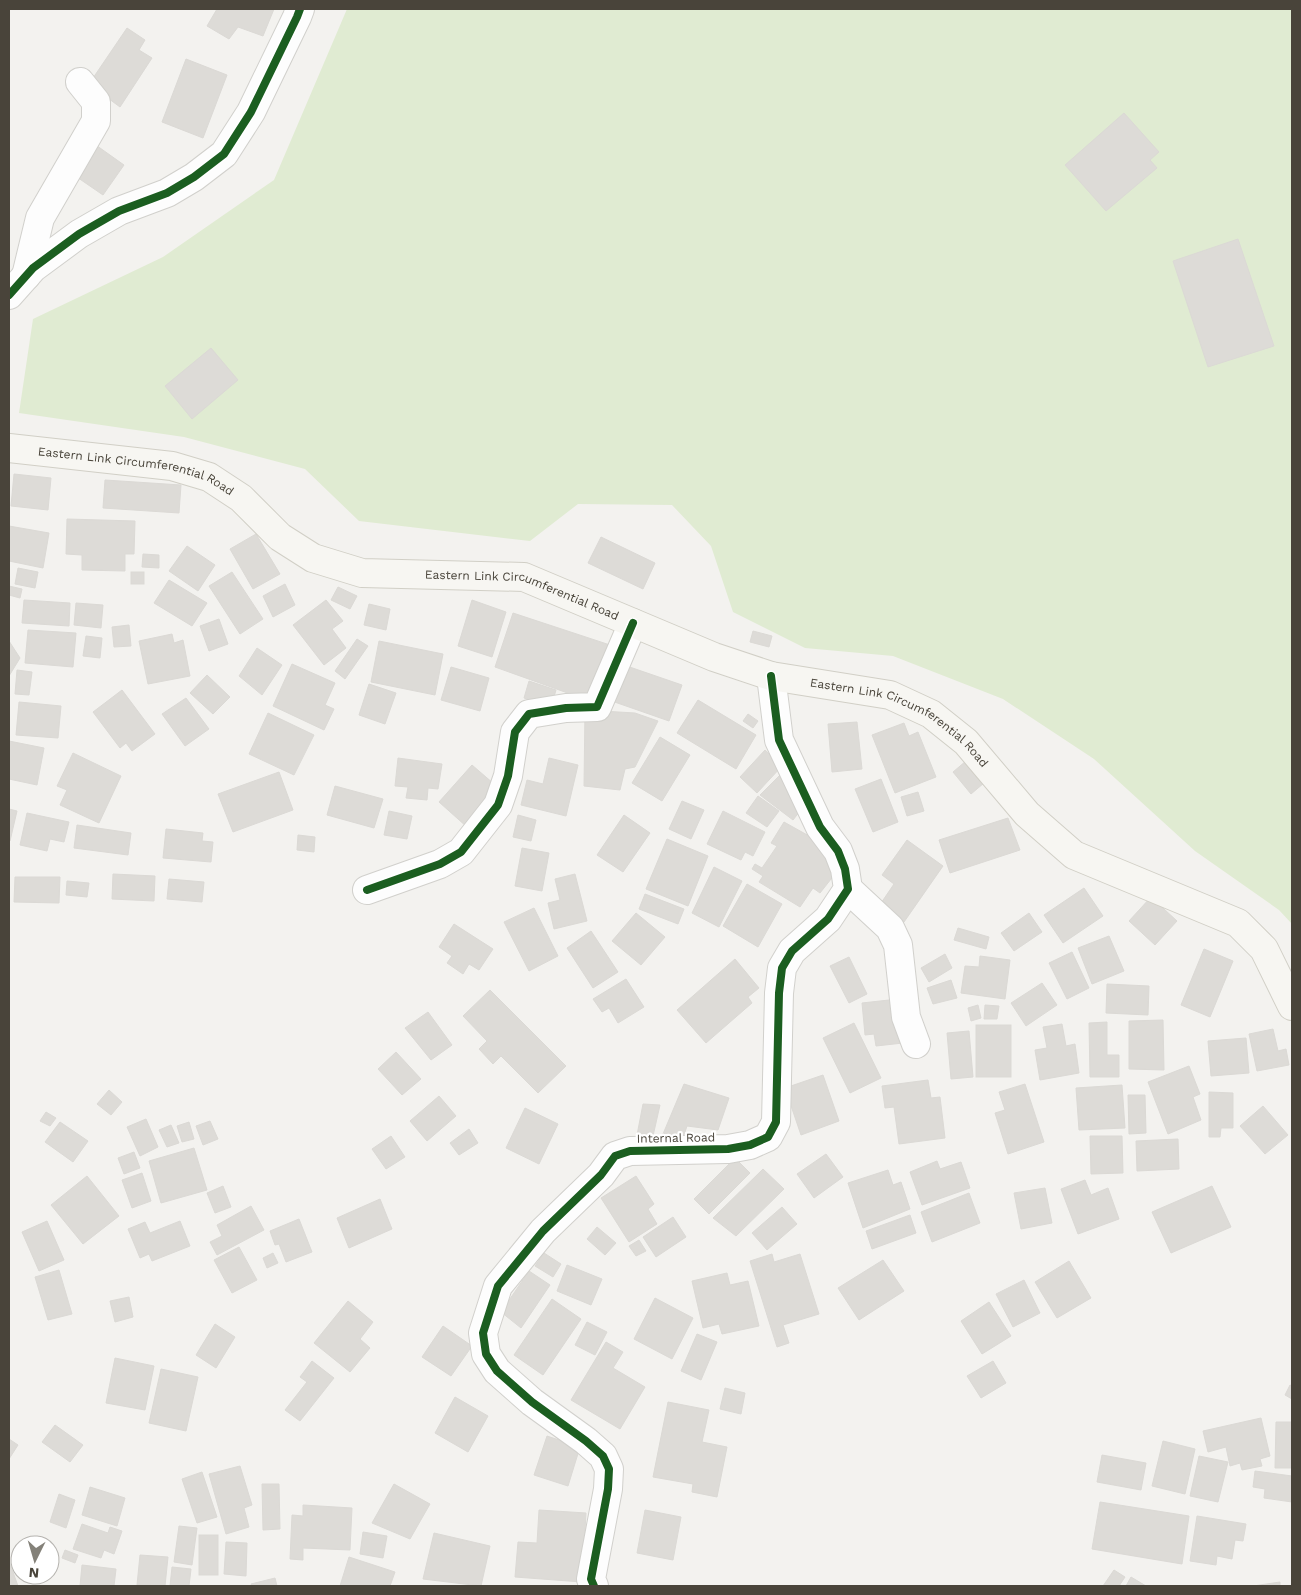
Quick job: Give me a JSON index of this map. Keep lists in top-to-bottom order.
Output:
{
  "streets": {
    "main road": ["Eastern Link Circumferential Road"],
    "street": ["Internal Road"]
  },
  "north": "bottom"
}
